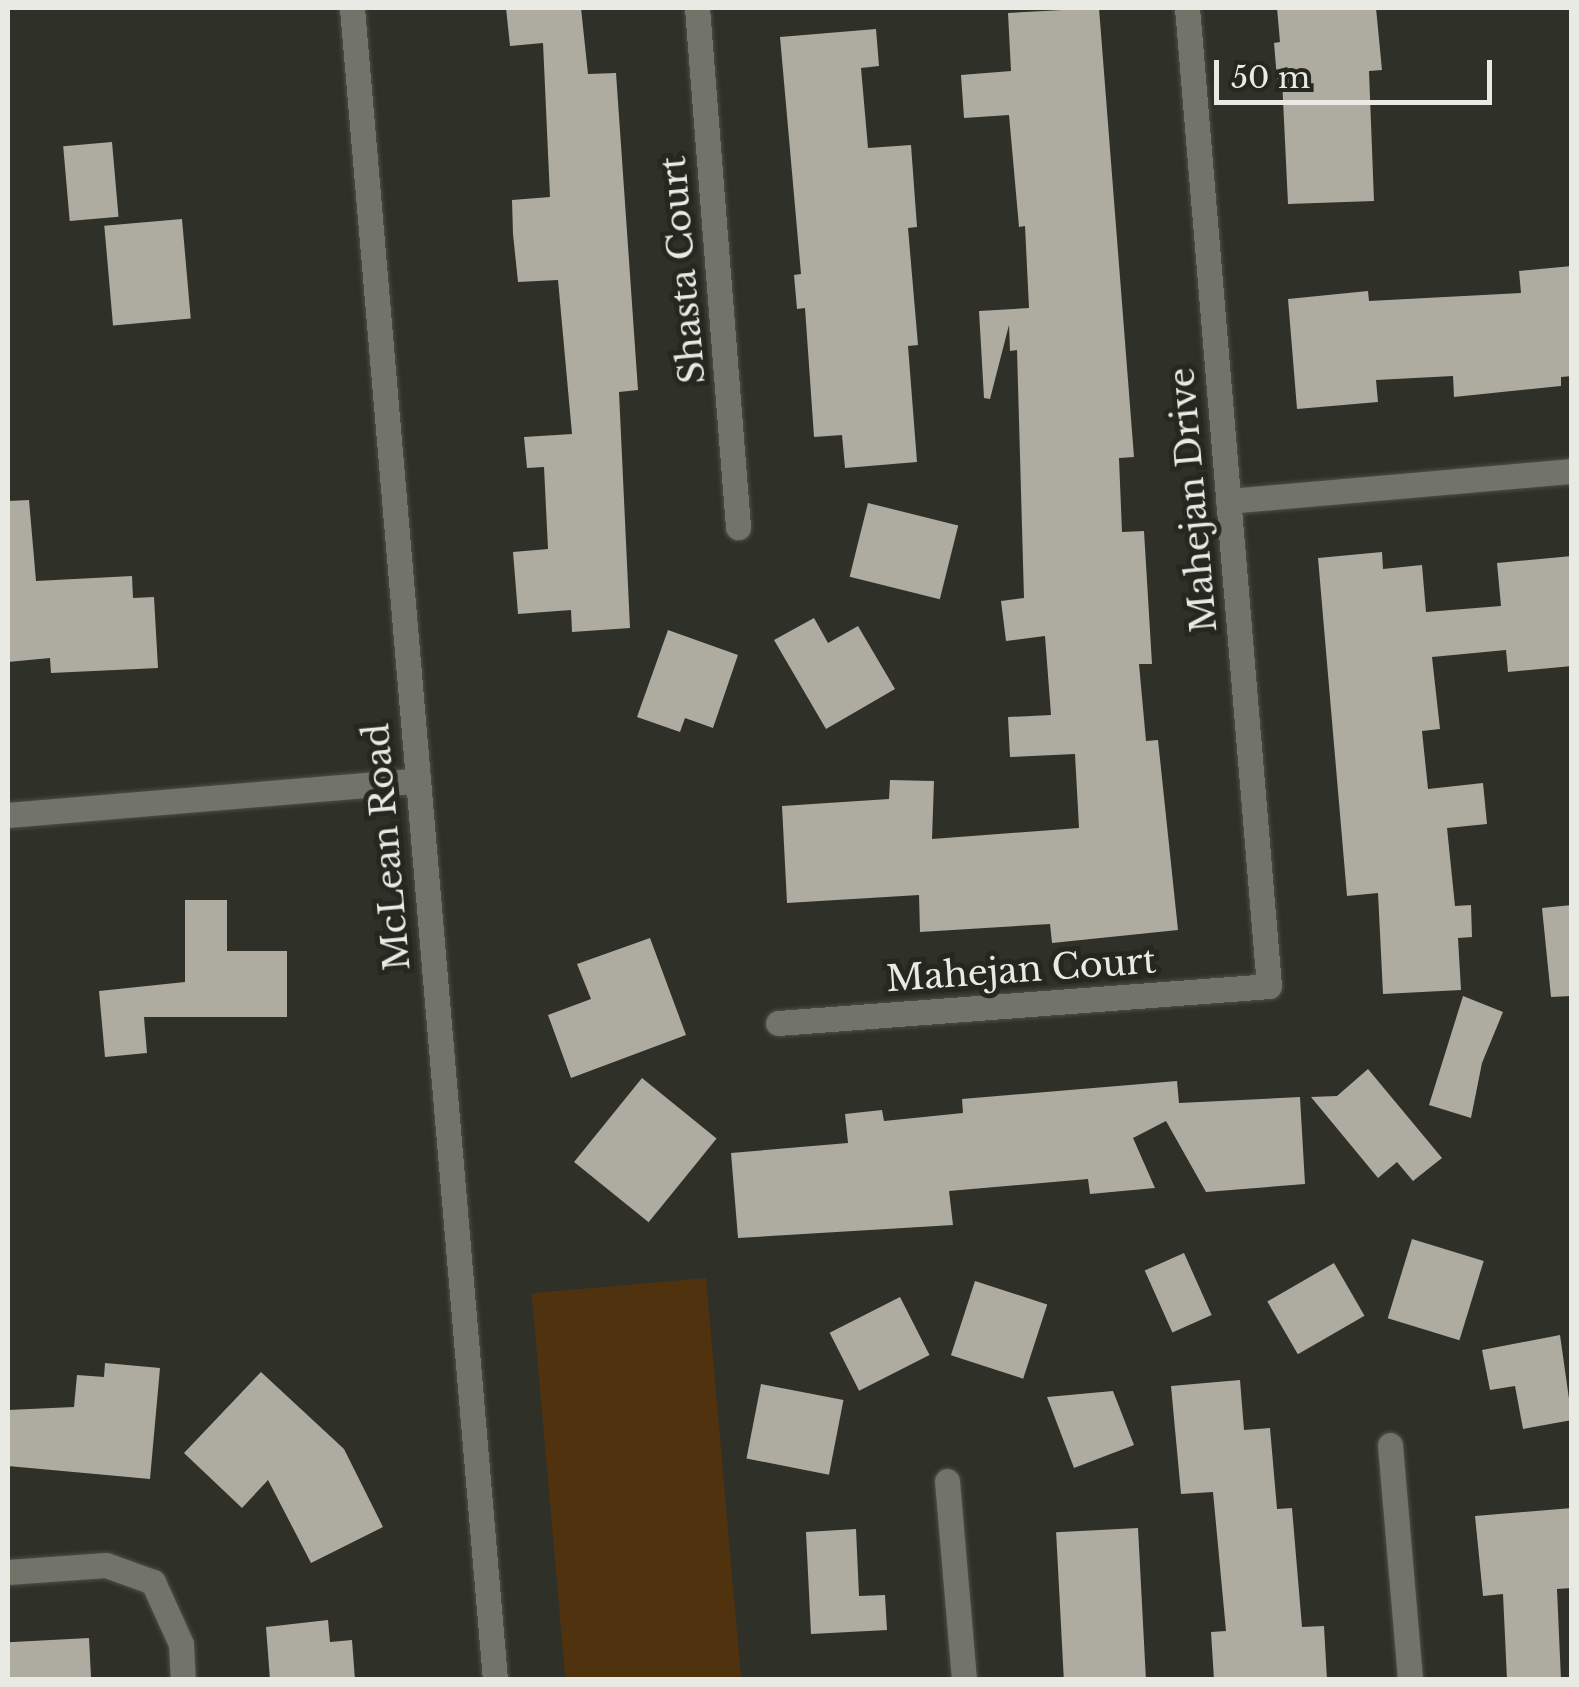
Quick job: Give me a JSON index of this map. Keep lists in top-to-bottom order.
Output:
{
  "streets": {
    "street": [
      "Shasta Court",
      "Mahejan Drive",
      "McLean Road",
      "Mahejan Court"
    ]
  },
  "crossings": [
    ["Mahejan Drive", "Mahejan Court"]
  ],
  "scale_bar": "50 m"
}
